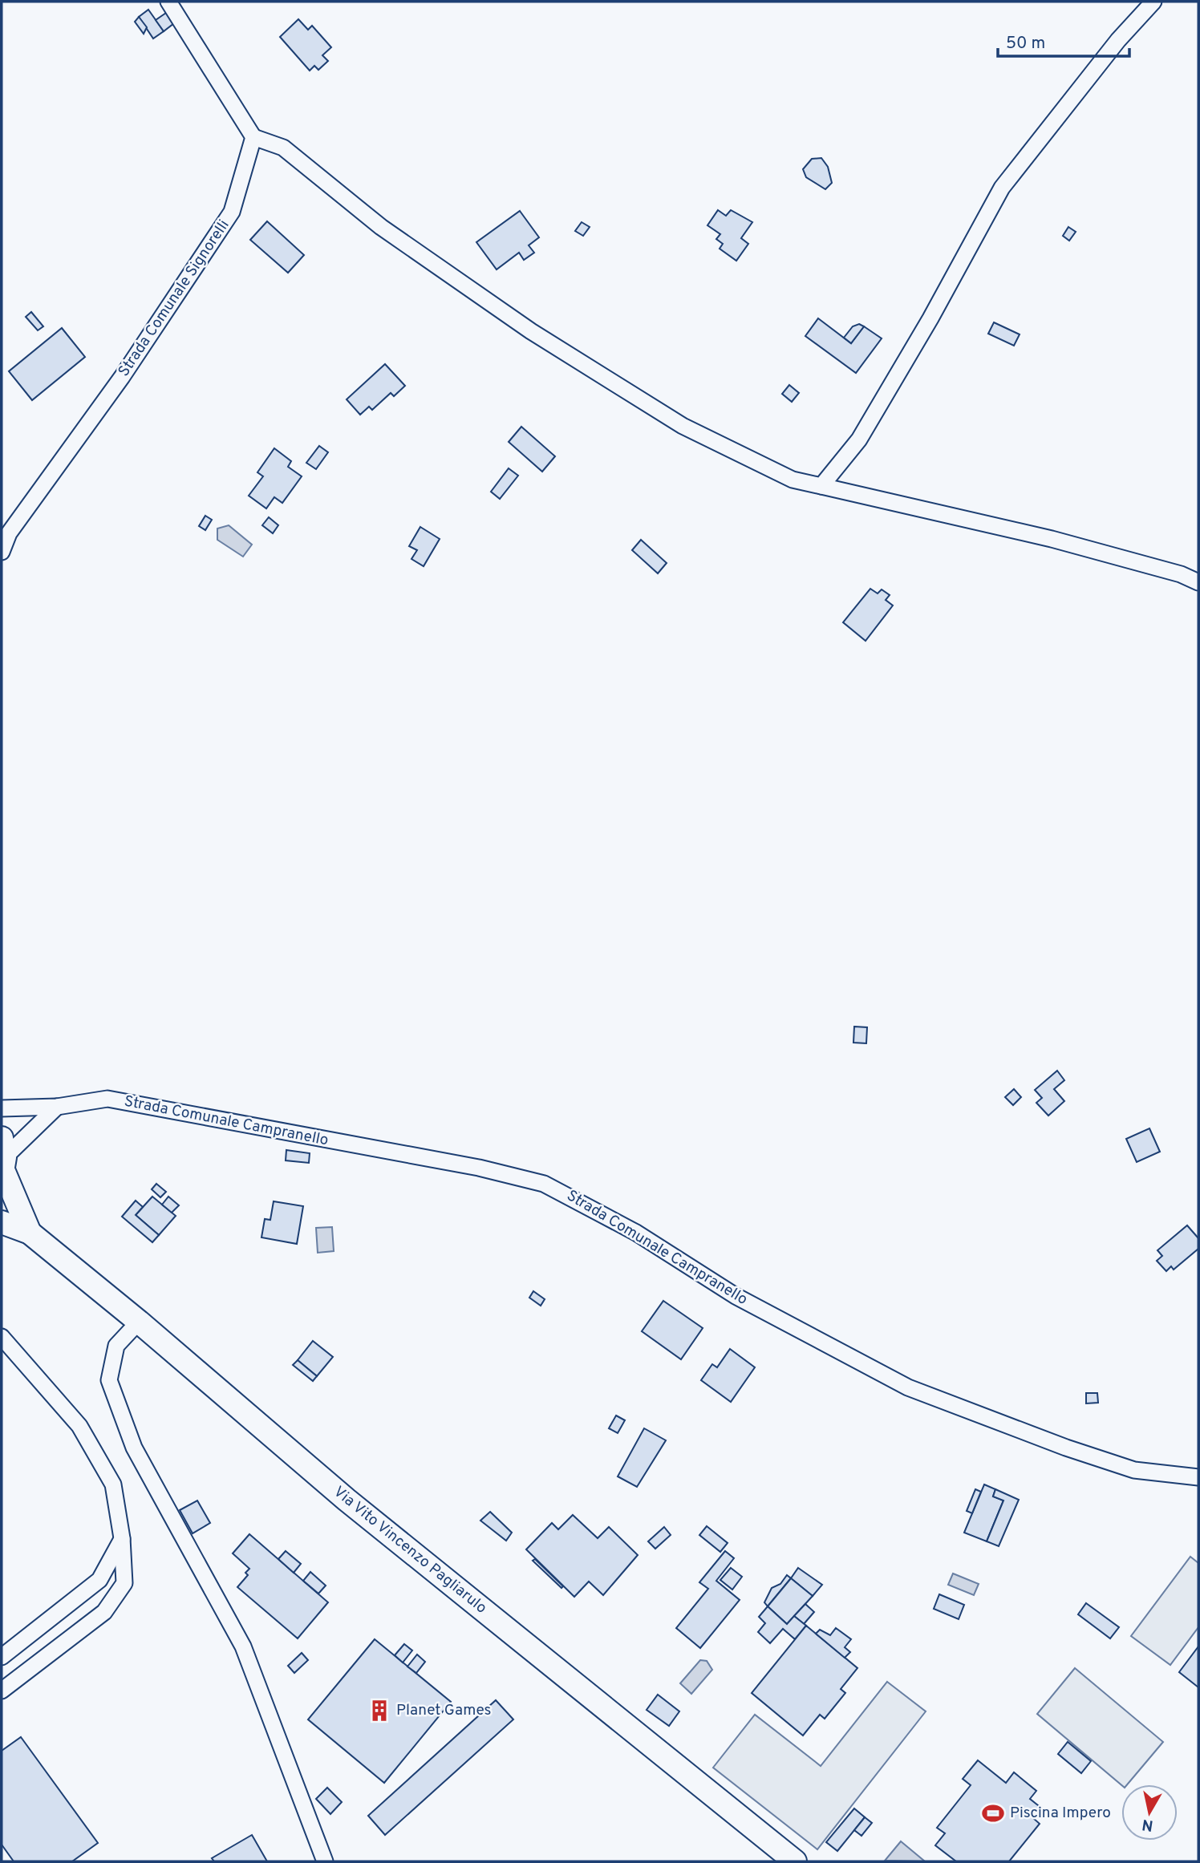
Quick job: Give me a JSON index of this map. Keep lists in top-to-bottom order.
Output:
{
  "streets": {
    "street": ["Strada Comunale Signorelli", "Strada Comunale Campranello", "Via Vito Vincenzo Pagliarulo"]
  },
  "places": {
    "building": ["Planet Games"],
    "sports": ["Piscina Impero"]
  },
  "scale_bar": "50 m",
  "north": "bottom"
}
